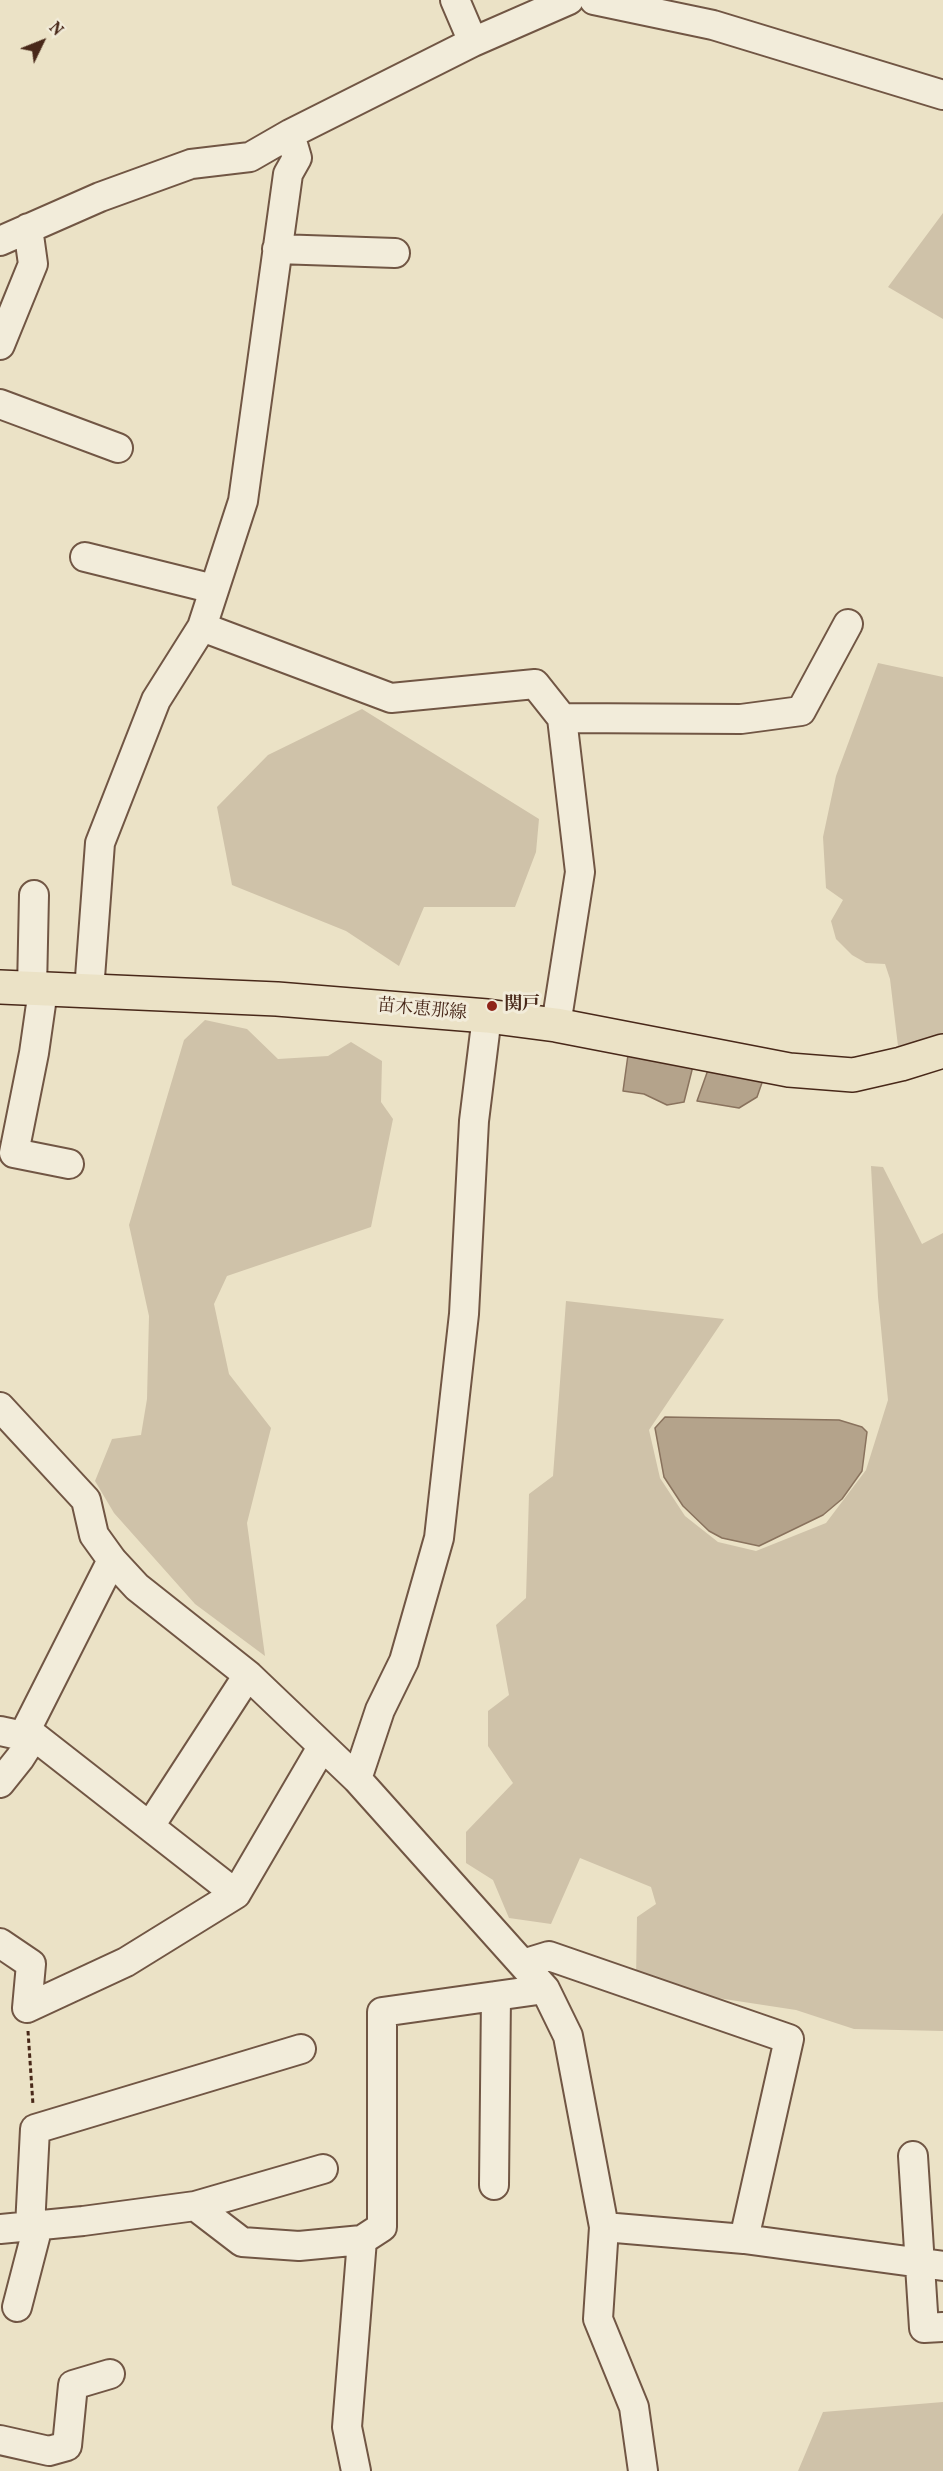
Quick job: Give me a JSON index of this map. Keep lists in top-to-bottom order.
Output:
{
  "streets": {
    "main road": ["苗木恵那線"]
  },
  "places": ["関戸"],
  "north": "top right"
}
